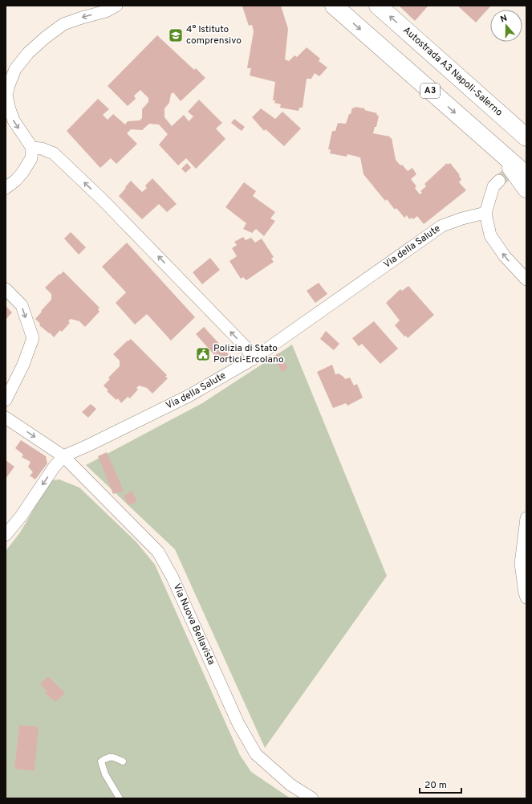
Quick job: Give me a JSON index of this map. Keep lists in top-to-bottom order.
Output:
{
  "streets": {
    "highway": ["Autostrada A3 Napoli-Salerno", "A3"],
    "street": ["Via della Salute", "Via Nuova Bellavista"]
  },
  "crossings": [
    ["Via della Salute", "Via Nuova Bellavista"]
  ],
  "places": {
    "school or university": ["4° Istituto comprensivo"],
    "public building": ["Polizia di Stato Portici-Ercolano"]
  },
  "scale_bar": "20 m",
  "north": "top"
}
